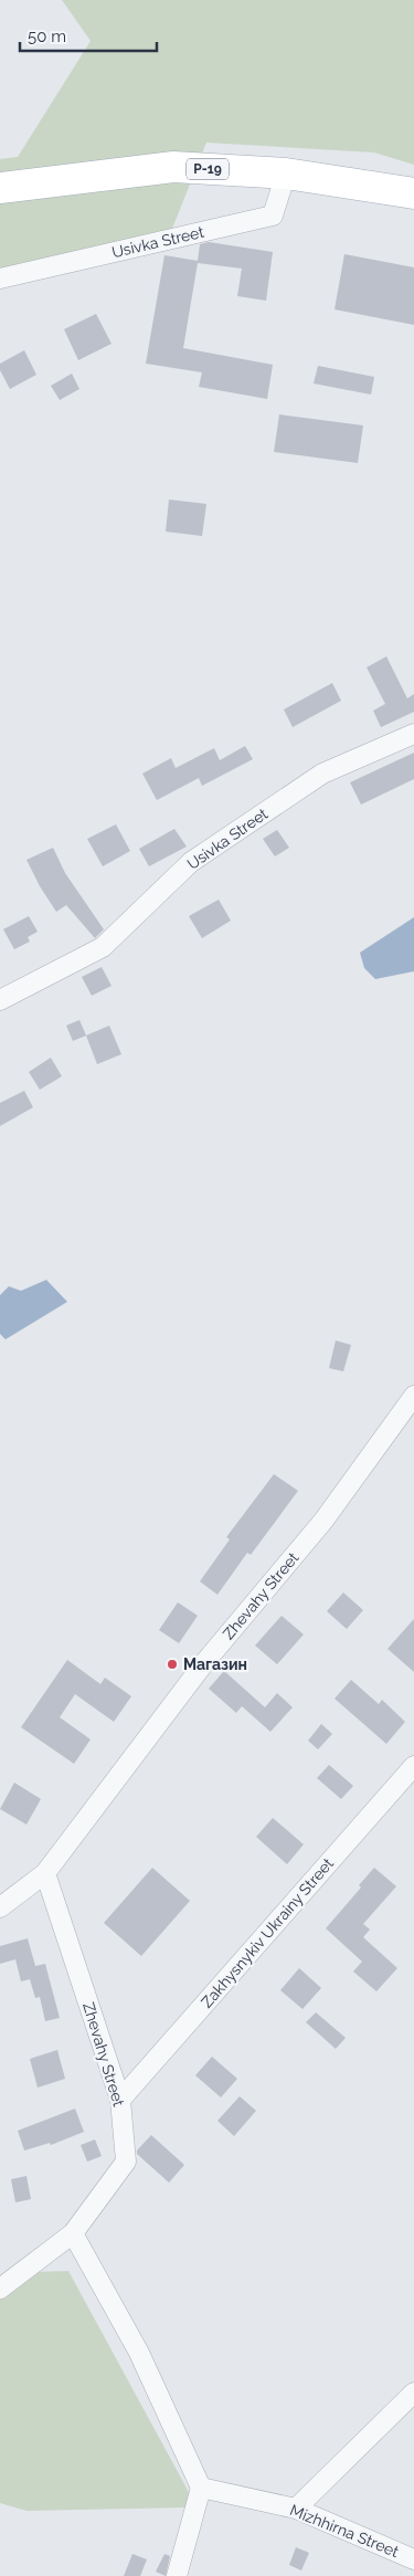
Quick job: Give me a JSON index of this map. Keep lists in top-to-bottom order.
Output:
{
  "streets": {
    "main road": ["Р-19"],
    "street": [
      "Usivka Street",
      "Zhevahy Street",
      "Zakhysnykiv Ukrainy Street",
      "Mizhhirna Street"
    ]
  },
  "crossings": [
    ["Р-19", "Usivka Street"],
    ["Zhevahy Street", "Zakhysnykiv Ukrainy Street"]
  ],
  "places": ["Магазин"],
  "scale_bar": "50 m"
}
